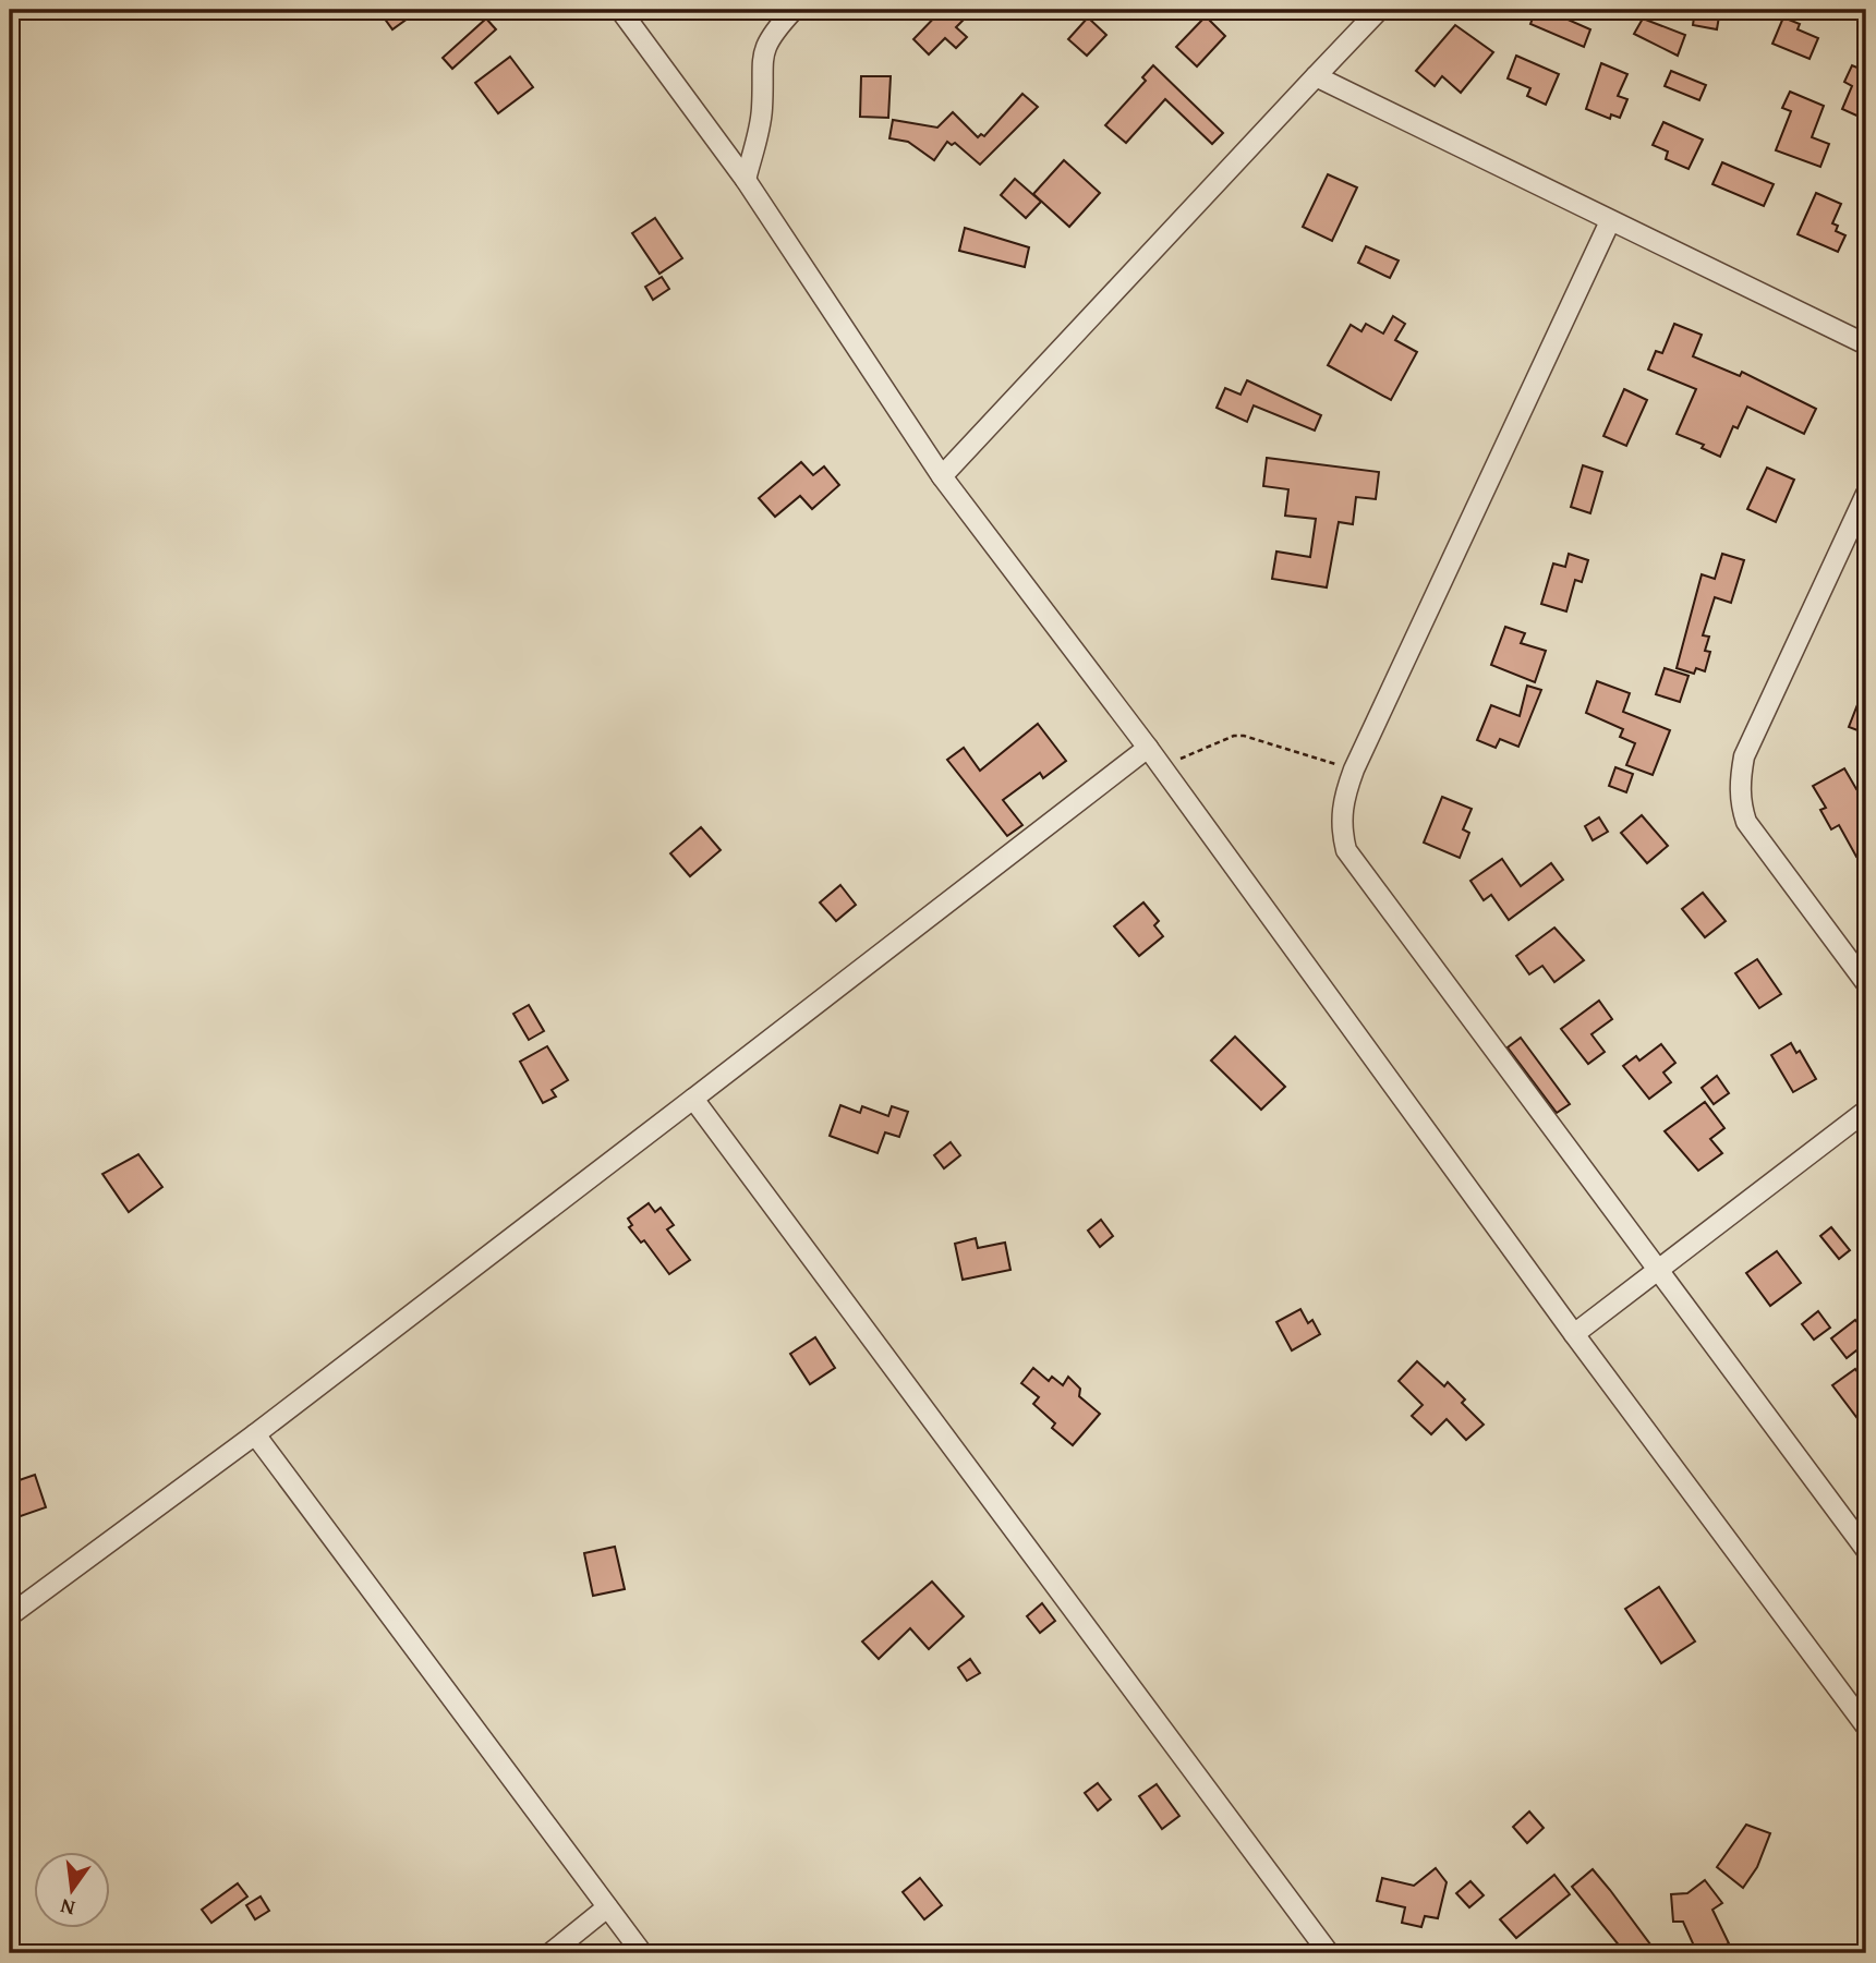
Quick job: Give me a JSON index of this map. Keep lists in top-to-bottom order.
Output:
{
  "north": "bottom"
}
